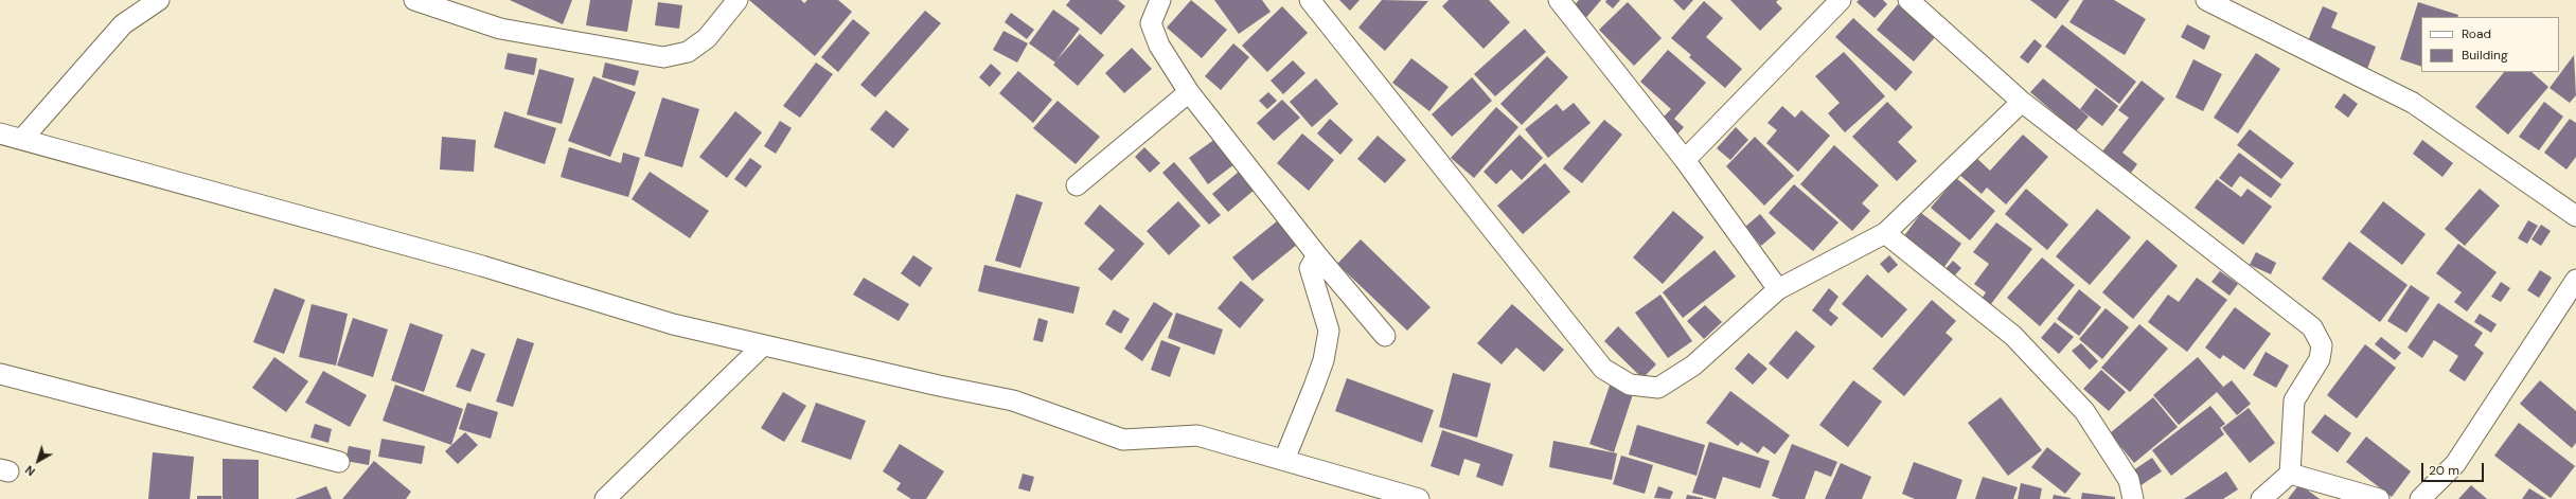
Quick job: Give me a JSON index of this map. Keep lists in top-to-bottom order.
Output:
{
  "legend": ["Road", "Building"],
  "scale_bar": "20 m",
  "north": "bottom left"
}
